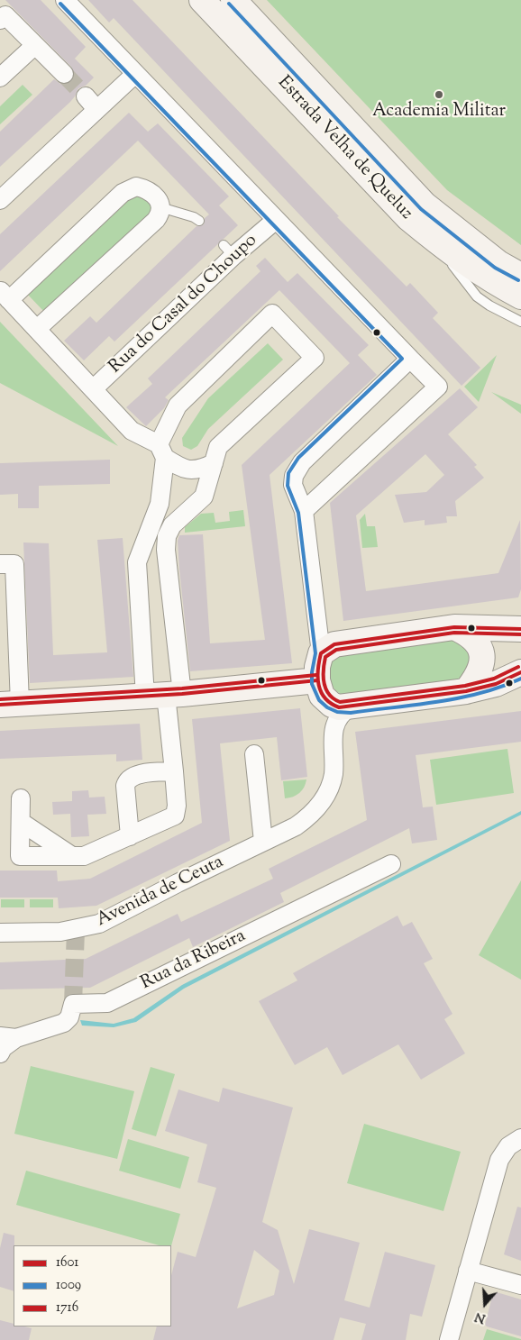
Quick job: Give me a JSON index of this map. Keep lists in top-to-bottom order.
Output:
{
  "streets": {
    "main road": ["Estrada Velha de Queluz"],
    "street": ["Rua do Casal do Choupo", "Avenida de Ceuta", "Rua da Ribeira"]
  },
  "places": ["Academia Militar"],
  "lines": ["transit line 1009", "transit line 1601", "transit line 1716"],
  "legend": ["1601", "1009", "1716"],
  "north": "bottom"
}
